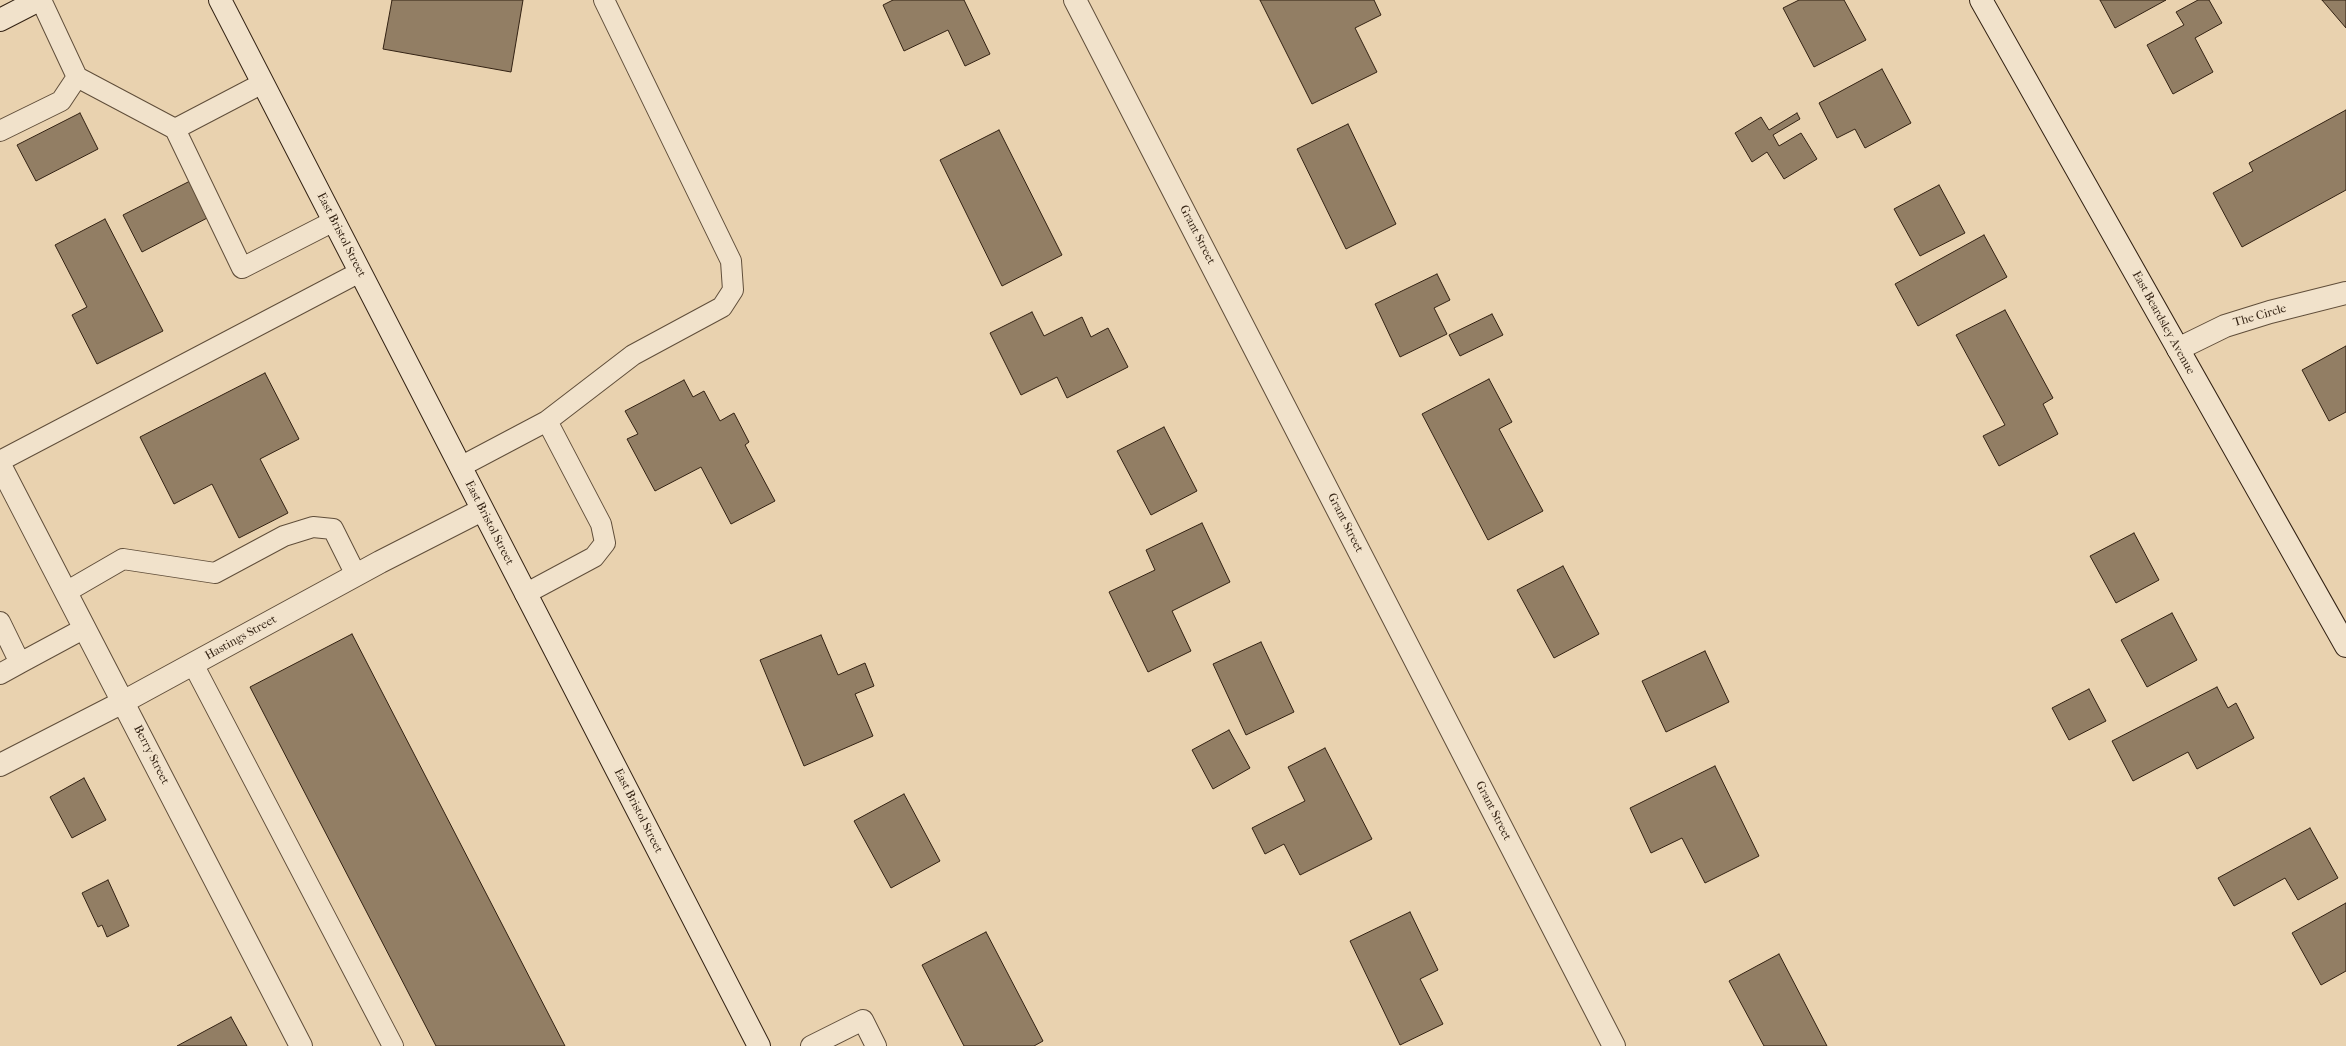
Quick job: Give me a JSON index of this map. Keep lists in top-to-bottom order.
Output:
{
  "streets": {
    "street": [
      "East Bristol Street",
      "Grant Street",
      "The Circle",
      "East Beardsley Avenue",
      "Hastings Street",
      "Berry Street"
    ]
  },
  "crossings": [
    ["East Bristol Street", "Hastings Street"],
    ["The Circle", "East Beardsley Avenue"],
    ["Hastings Street", "Berry Street"]
  ]
}
